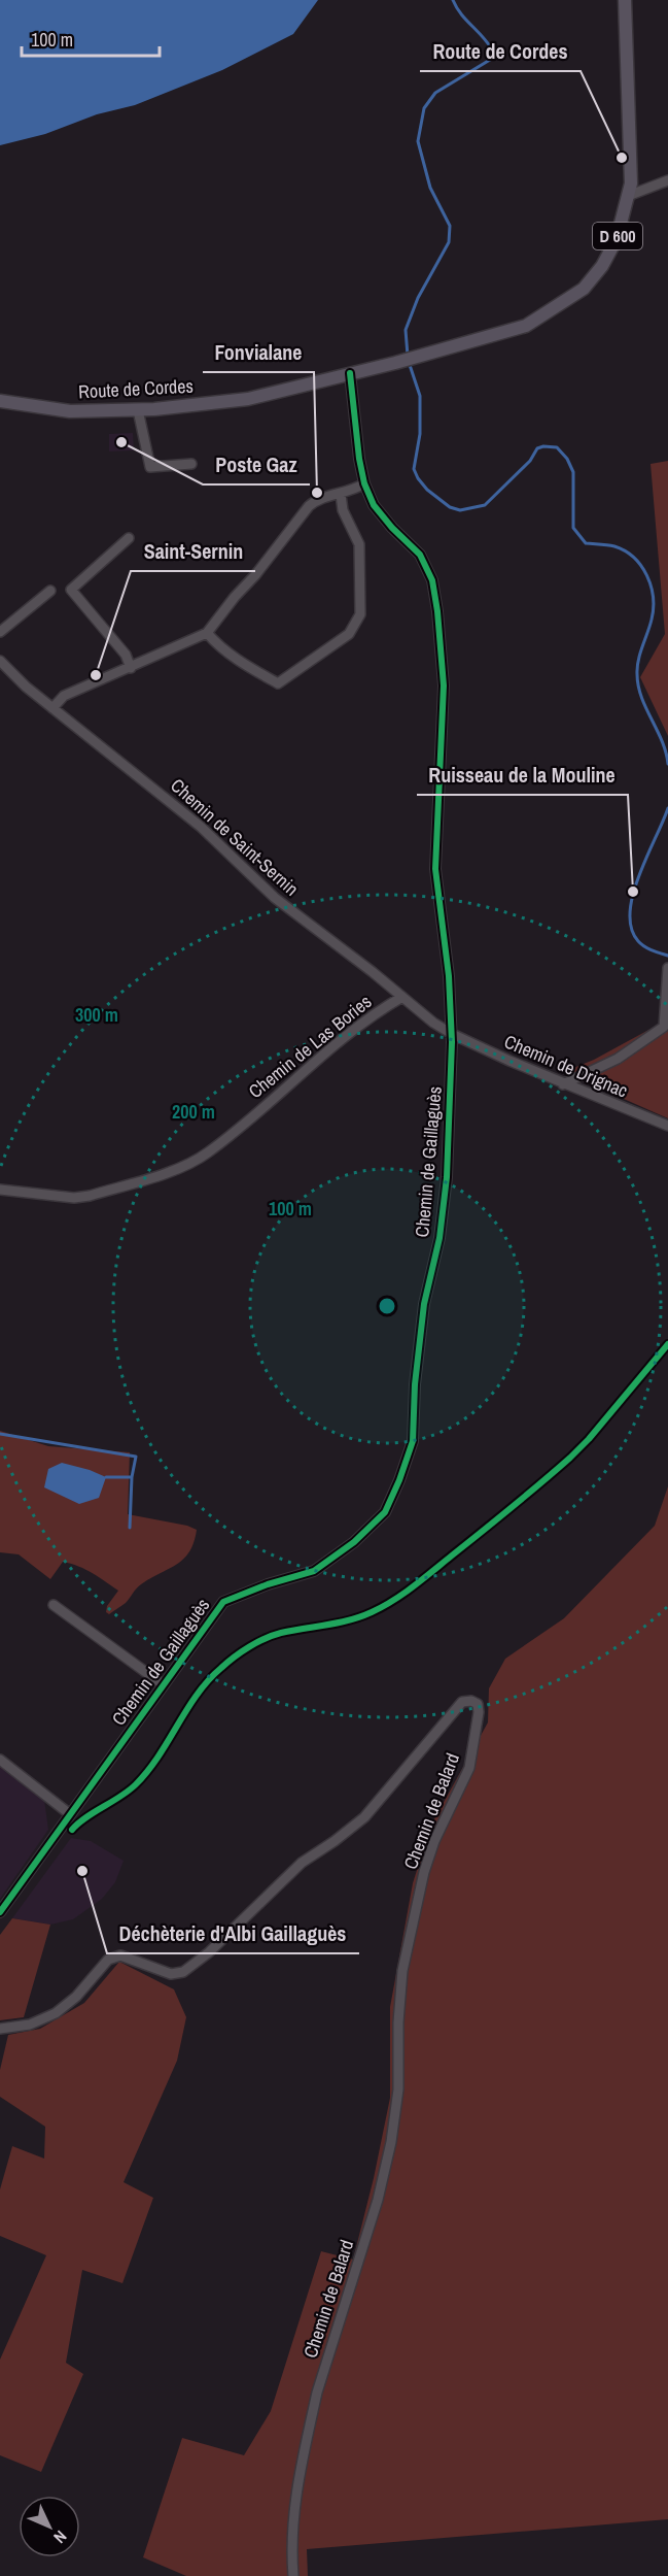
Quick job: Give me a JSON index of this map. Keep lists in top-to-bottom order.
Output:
{
  "streets": {
    "main road": ["D 600", "Route de Cordes"],
    "street": [
      "Chemin de Saint-Sernin",
      "Chemin de Las Bories",
      "Chemin de Drignac",
      "Chemin de Gaillaguès",
      "Chemin de Balard"
    ]
  },
  "crossings": [
    ["Route de Cordes", "Chemin de Gaillaguès"],
    ["Chemin de Saint-Sernin", "Chemin de Las Bories"],
    ["Chemin de Saint-Sernin", "Chemin de Drignac"],
    ["Chemin de Saint-Sernin", "Chemin de Gaillaguès"],
    ["Chemin de Drignac", "Chemin de Gaillaguès"]
  ],
  "places": [
    "Route de Cordes",
    "Poste Gaz",
    "Fonvialane",
    "Saint-Sernin",
    "Ruisseau de la Mouline",
    "Déchèterie d'Albi Gaillaguès"
  ],
  "scale_bar": "100 m",
  "north": "bottom right",
  "rings": ["300 m", "200 m", "100 m"]
}
